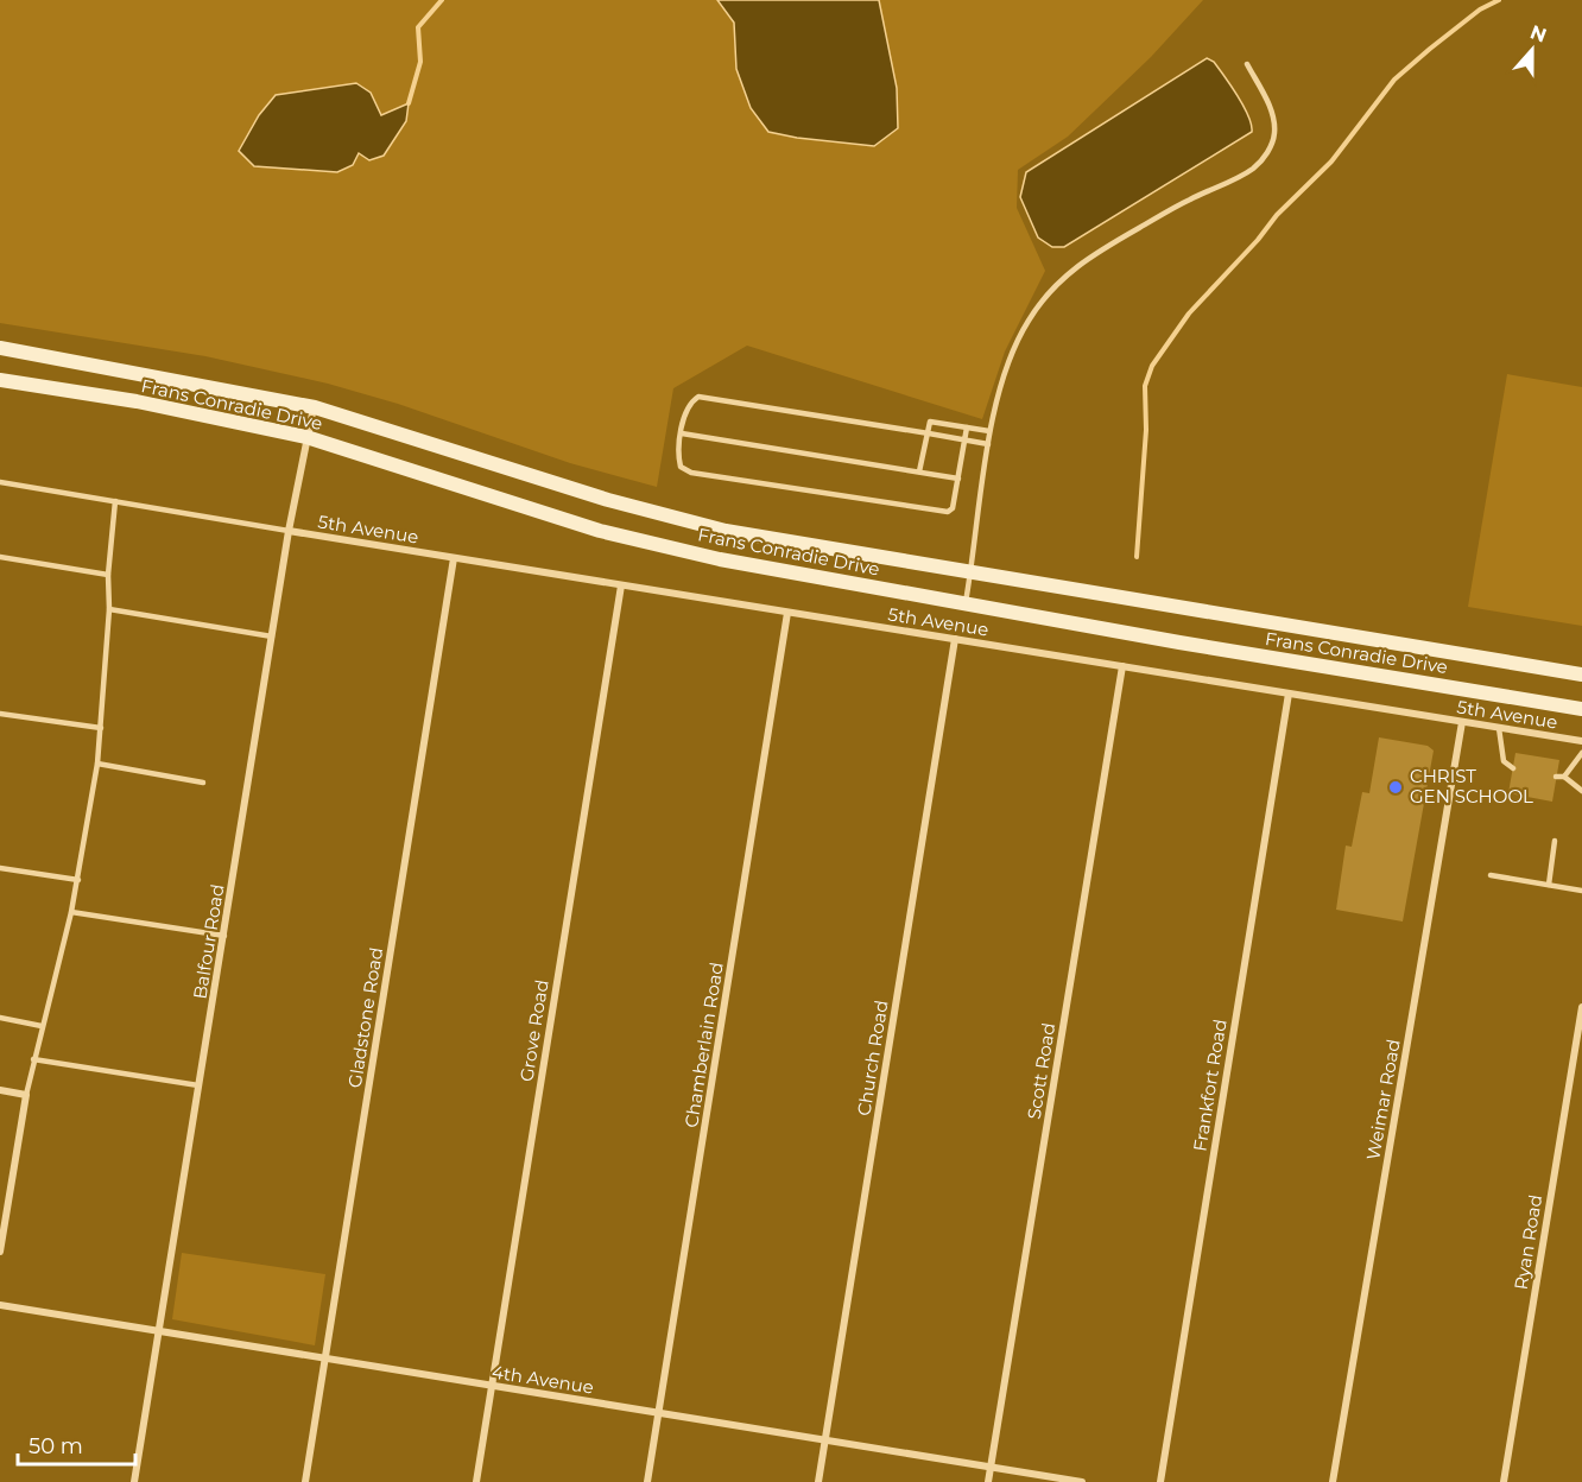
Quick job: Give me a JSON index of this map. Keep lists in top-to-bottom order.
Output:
{
  "streets": {
    "main road": ["Frans Conradie Drive"],
    "street": [
      "5th Avenue",
      "Balfour Road",
      "Gladstone Road",
      "Grove Road",
      "Chamberlain Road",
      "Church Road",
      "Scott Road",
      "Frankfort Road",
      "Weimar Road",
      "Ryan Road",
      "4th Avenue"
    ]
  },
  "crossings": [
    ["Frans Conradie Drive", "Balfour Road"],
    ["5th Avenue", "Balfour Road"],
    ["5th Avenue", "Gladstone Road"],
    ["5th Avenue", "Grove Road"],
    ["5th Avenue", "Chamberlain Road"],
    ["5th Avenue", "Church Road"],
    ["5th Avenue", "Scott Road"],
    ["5th Avenue", "Frankfort Road"],
    ["5th Avenue", "Weimar Road"],
    ["Balfour Road", "4th Avenue"],
    ["Gladstone Road", "4th Avenue"],
    ["Grove Road", "4th Avenue"],
    ["Chamberlain Road", "4th Avenue"],
    ["Church Road", "4th Avenue"],
    ["Scott Road", "4th Avenue"]
  ],
  "places": ["CHRIST GEN SCHOOL"],
  "scale_bar": "50 m",
  "north": "top"
}
